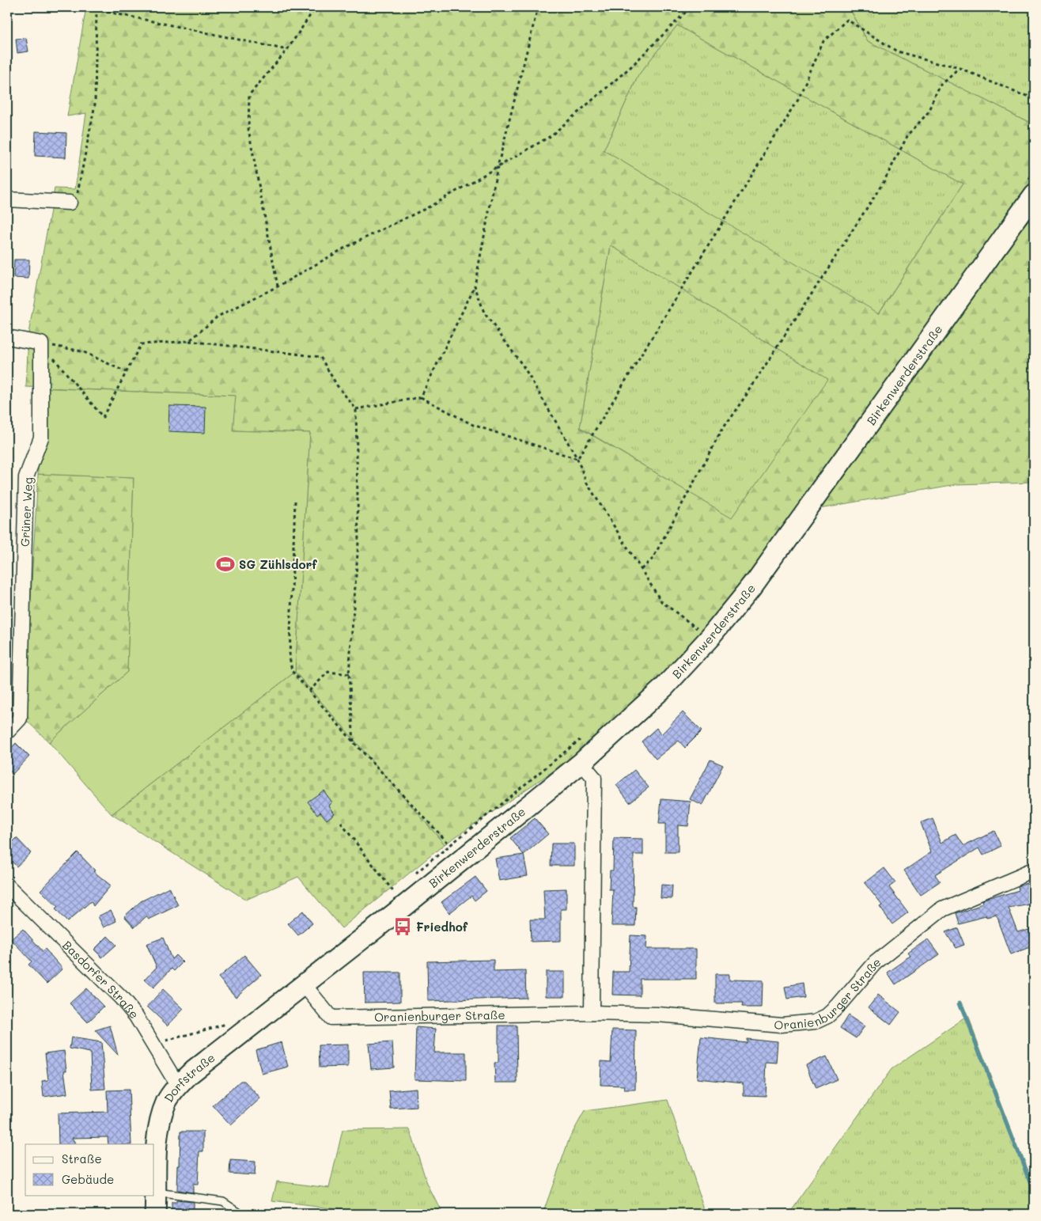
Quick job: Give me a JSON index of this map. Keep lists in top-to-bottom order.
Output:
{
  "streets": {
    "street": [
      "Birkenwerderstraße",
      "Grüner Weg",
      "Basdorfer Straße",
      "Oranienburger Straße",
      "Dorfstraße"
    ]
  },
  "crossings": [
    ["Birkenwerderstraße", "Oranienburger Straße"],
    ["Birkenwerderstraße", "Dorfstraße"],
    ["Basdorfer Straße", "Dorfstraße"],
    ["Oranienburger Straße", "Dorfstraße"]
  ],
  "places": {
    "sports": ["SG Zühlsdorf"],
    "bus stop": ["Friedhof"]
  },
  "legend": ["Straße", "Gebäude"]
}
